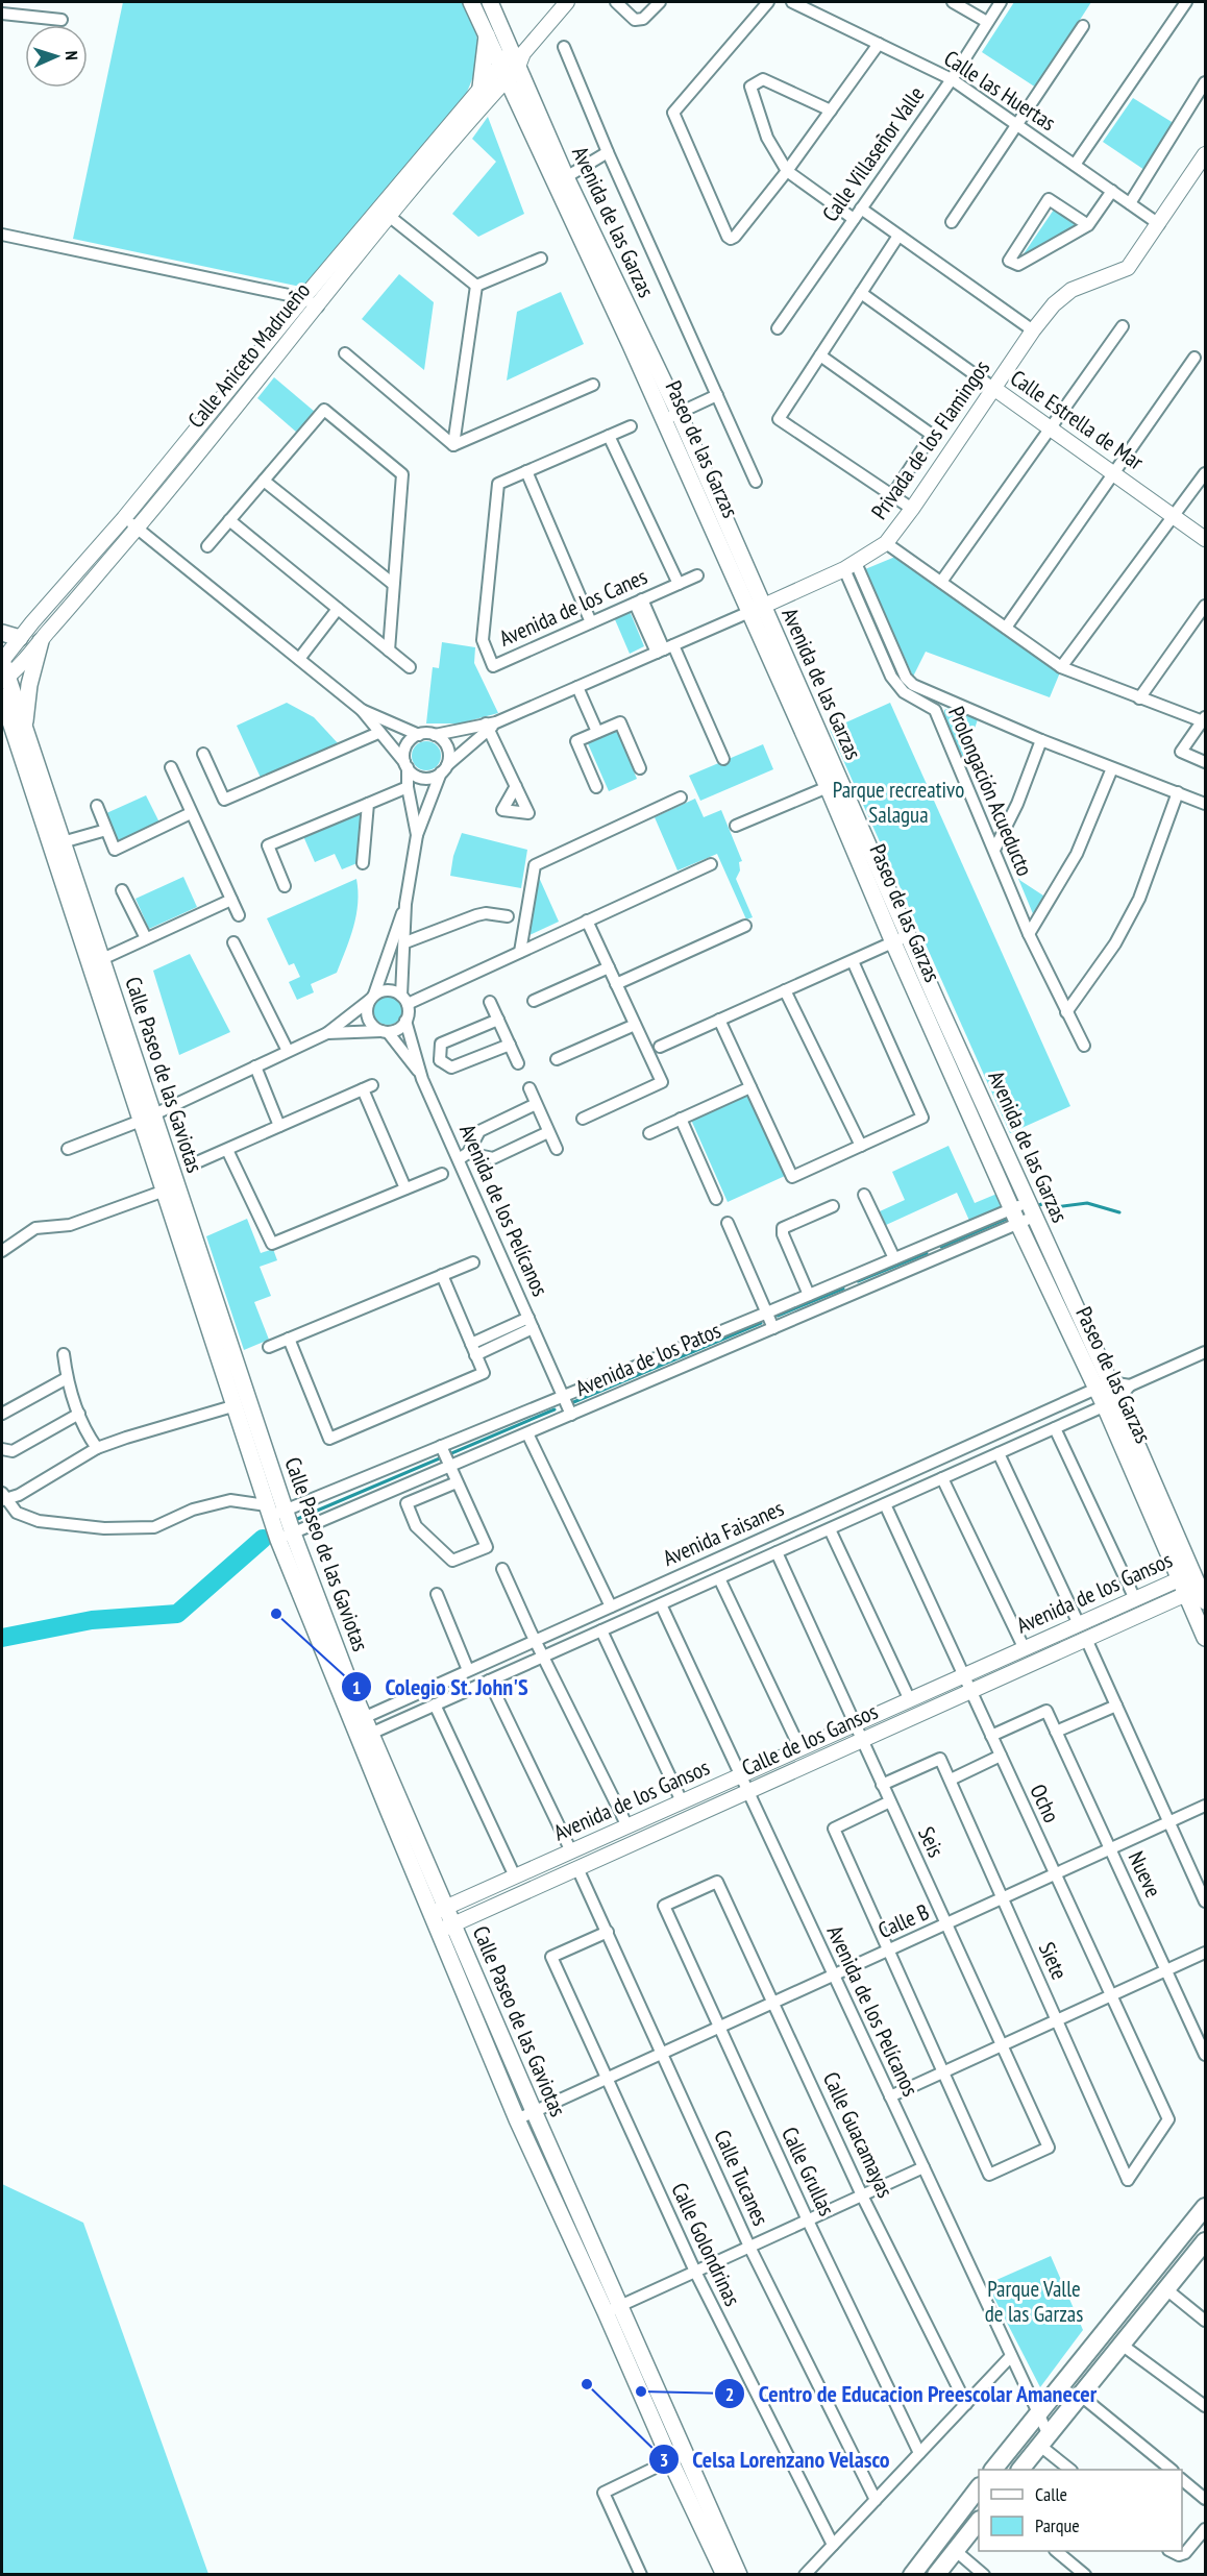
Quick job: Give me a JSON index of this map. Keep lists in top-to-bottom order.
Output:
{
  "streets": {
    "main road": ["Avenida de las Garzas", "Paseo de las Garzas", "Calle Paseo de las Gaviotas"],
    "street": [
      "Calle las Huertas",
      "Calle Villaseñor Valle",
      "Calle Aniceto Madrueño",
      "Calle Estrella de Mar",
      "Privada de los Flamingos",
      "Avenida de los Canes",
      "Prolongación Acueducto",
      "Avenida de los Pelícanos",
      "Avenida de los Patos",
      "Avenida Faisanes",
      "Avenida de los Gansos",
      "Calle de los Gansos",
      "Ocho",
      "Seis",
      "Nueve",
      "Calle B",
      "Siete",
      "Calle Guacamayas",
      "Calle Grullas",
      "Calle Tucanes",
      "Calle Golondrinas"
    ]
  },
  "crossings": [
    ["Calle las Huertas", "Calle Villaseñor Valle"],
    ["Calle las Huertas", "Privada de los Flamingos"],
    ["Avenida de las Garzas", "Calle Aniceto Madrueño"],
    ["Avenida de las Garzas", "Privada de los Flamingos"],
    ["Avenida de las Garzas", "Paseo de las Garzas"],
    ["Avenida de las Garzas", "Avenida de los Patos"],
    ["Avenida de las Garzas", "Avenida Faisanes"],
    ["Avenida de las Garzas", "Avenida de los Gansos"],
    ["Avenida de las Garzas", "Calle de los Gansos"],
    ["Calle Aniceto Madrueño", "Paseo de las Garzas"],
    ["Calle Aniceto Madrueño", "Calle Paseo de las Gaviotas"],
    ["Calle Estrella de Mar", "Privada de los Flamingos"],
    ["Privada de los Flamingos", "Paseo de las Garzas"],
    ["Privada de los Flamingos", "Prolongación Acueducto"],
    ["Paseo de las Garzas", "Avenida de los Patos"],
    ["Paseo de las Garzas", "Avenida Faisanes"],
    ["Calle Paseo de las Gaviotas", "Avenida de los Patos"],
    ["Calle Paseo de las Gaviotas", "Avenida Faisanes"],
    ["Calle Paseo de las Gaviotas", "Avenida de los Gansos"],
    ["Calle Paseo de las Gaviotas", "Calle de los Gansos"],
    ["Calle Paseo de las Gaviotas", "Calle B"],
    ["Avenida de los Pelícanos", "Avenida de los Patos"],
    ["Avenida de los Pelícanos", "Avenida Faisanes"],
    ["Avenida de los Pelícanos", "Avenida de los Gansos"],
    ["Avenida de los Pelícanos", "Calle de los Gansos"],
    ["Avenida de los Pelícanos", "Calle B"],
    ["Avenida Faisanes", "Ocho"],
    ["Avenida Faisanes", "Seis"],
    ["Avenida de los Gansos", "Calle de los Gansos"],
    ["Avenida de los Gansos", "Ocho"],
    ["Avenida de los Gansos", "Seis"],
    ["Calle de los Gansos", "Ocho"],
    ["Calle de los Gansos", "Seis"],
    ["Calle de los Gansos", "Calle Tucanes"],
    ["Ocho", "Nueve"],
    ["Ocho", "Calle B"],
    ["Ocho", "Siete"],
    ["Seis", "Calle B"],
    ["Seis", "Siete"],
    ["Nueve", "Calle B"],
    ["Calle B", "Siete"],
    ["Calle B", "Calle Guacamayas"],
    ["Calle B", "Calle Grullas"],
    ["Calle B", "Calle Tucanes"],
    ["Calle B", "Calle Golondrinas"],
    ["Calle Guacamayas", "Calle Grullas"],
    ["Calle Tucanes", "Calle Golondrinas"]
  ],
  "parks": ["Parque recreativo Salagua", "Parque Valle de las Garzas"],
  "places": ["Colegio St. John'S", "Celsa Lorenzano Velasco", "Centro de Educacion Preescolar Amanecer"],
  "legend": ["Calle", "Parque"],
  "north": "right"
}
